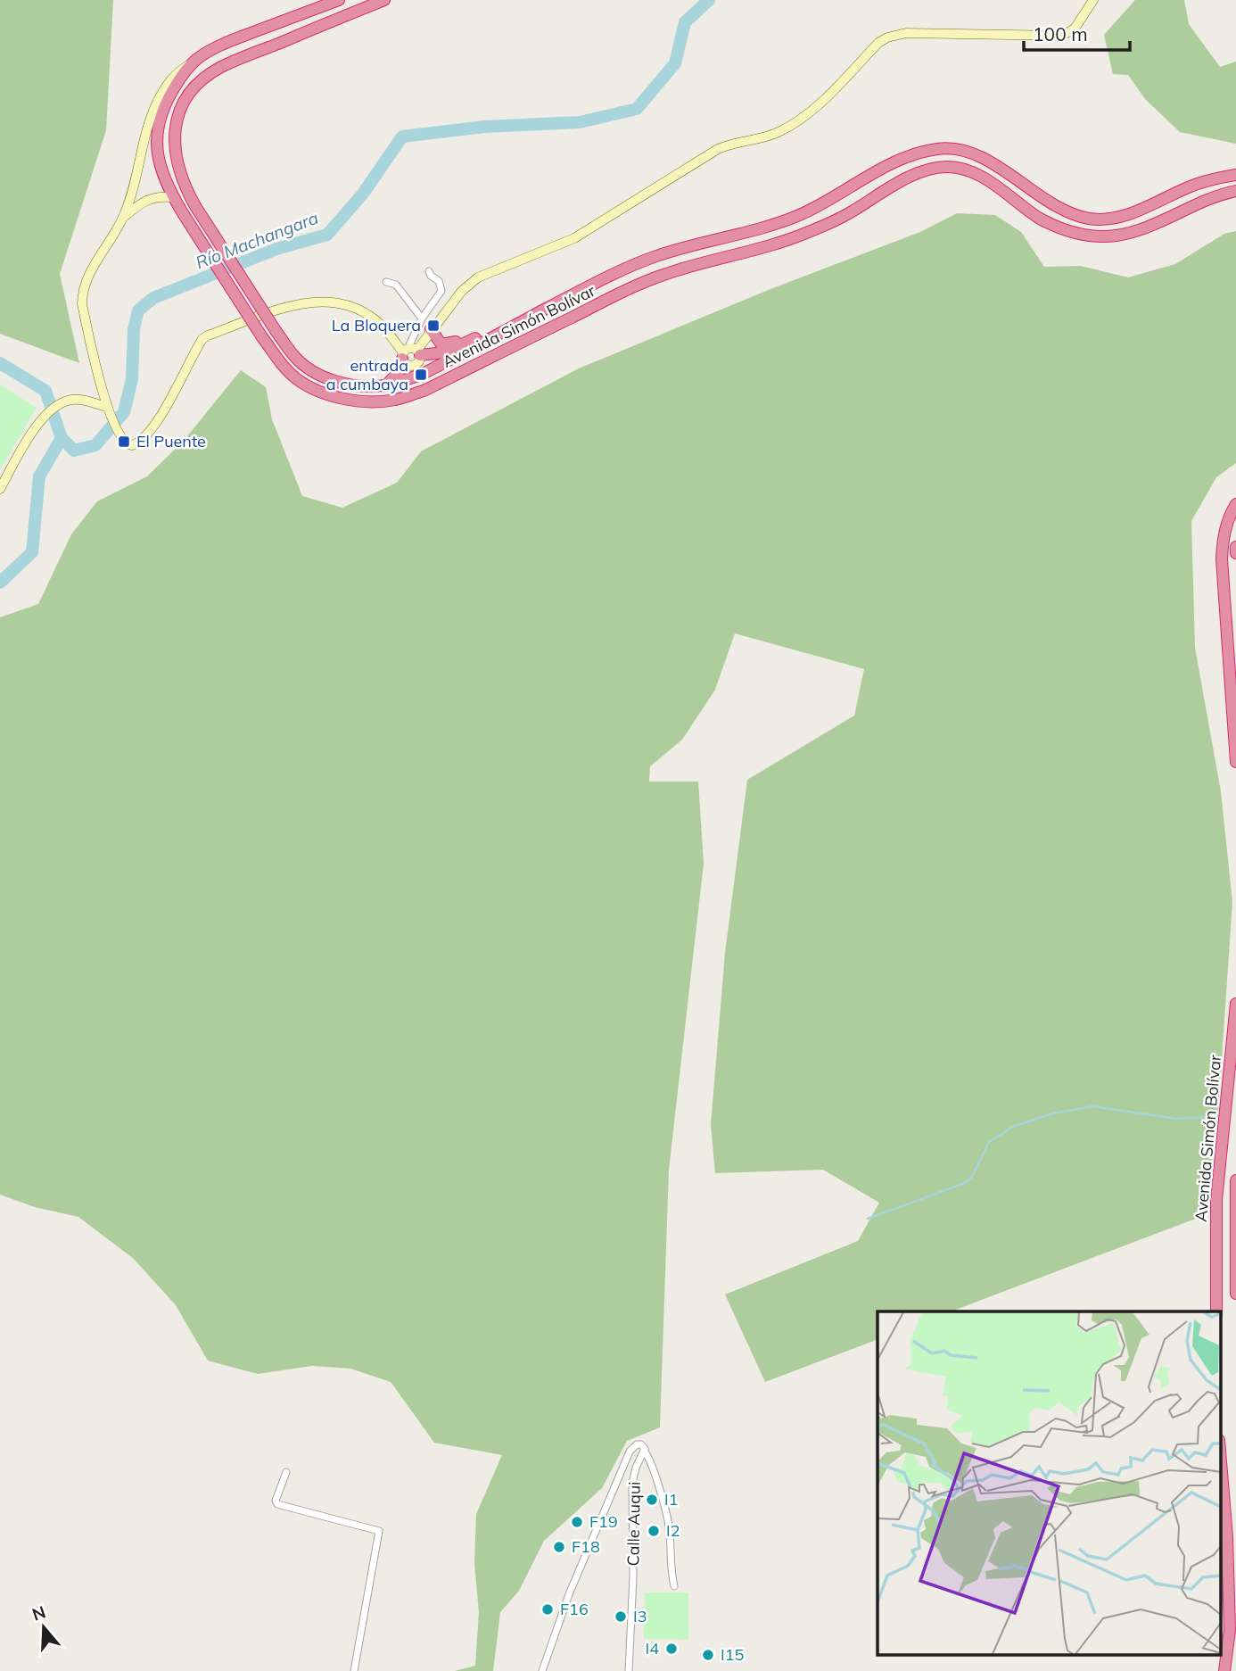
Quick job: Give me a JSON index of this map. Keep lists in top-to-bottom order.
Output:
{
  "streets": {
    "highway": ["Avenida Simón Bolívar"],
    "street": ["Calle Auqui"]
  },
  "water": ["Río Machangara"],
  "places": {
    "transit": ["La Bloquera", "entrada a cumbaya", "El Puente"],
    "other": [
      "I1",
      "F19",
      "I2",
      "F18",
      "F16",
      "I3",
      "I4",
      "I15"
    ]
  },
  "scale_bar": "100 m",
  "north": "top"
}
